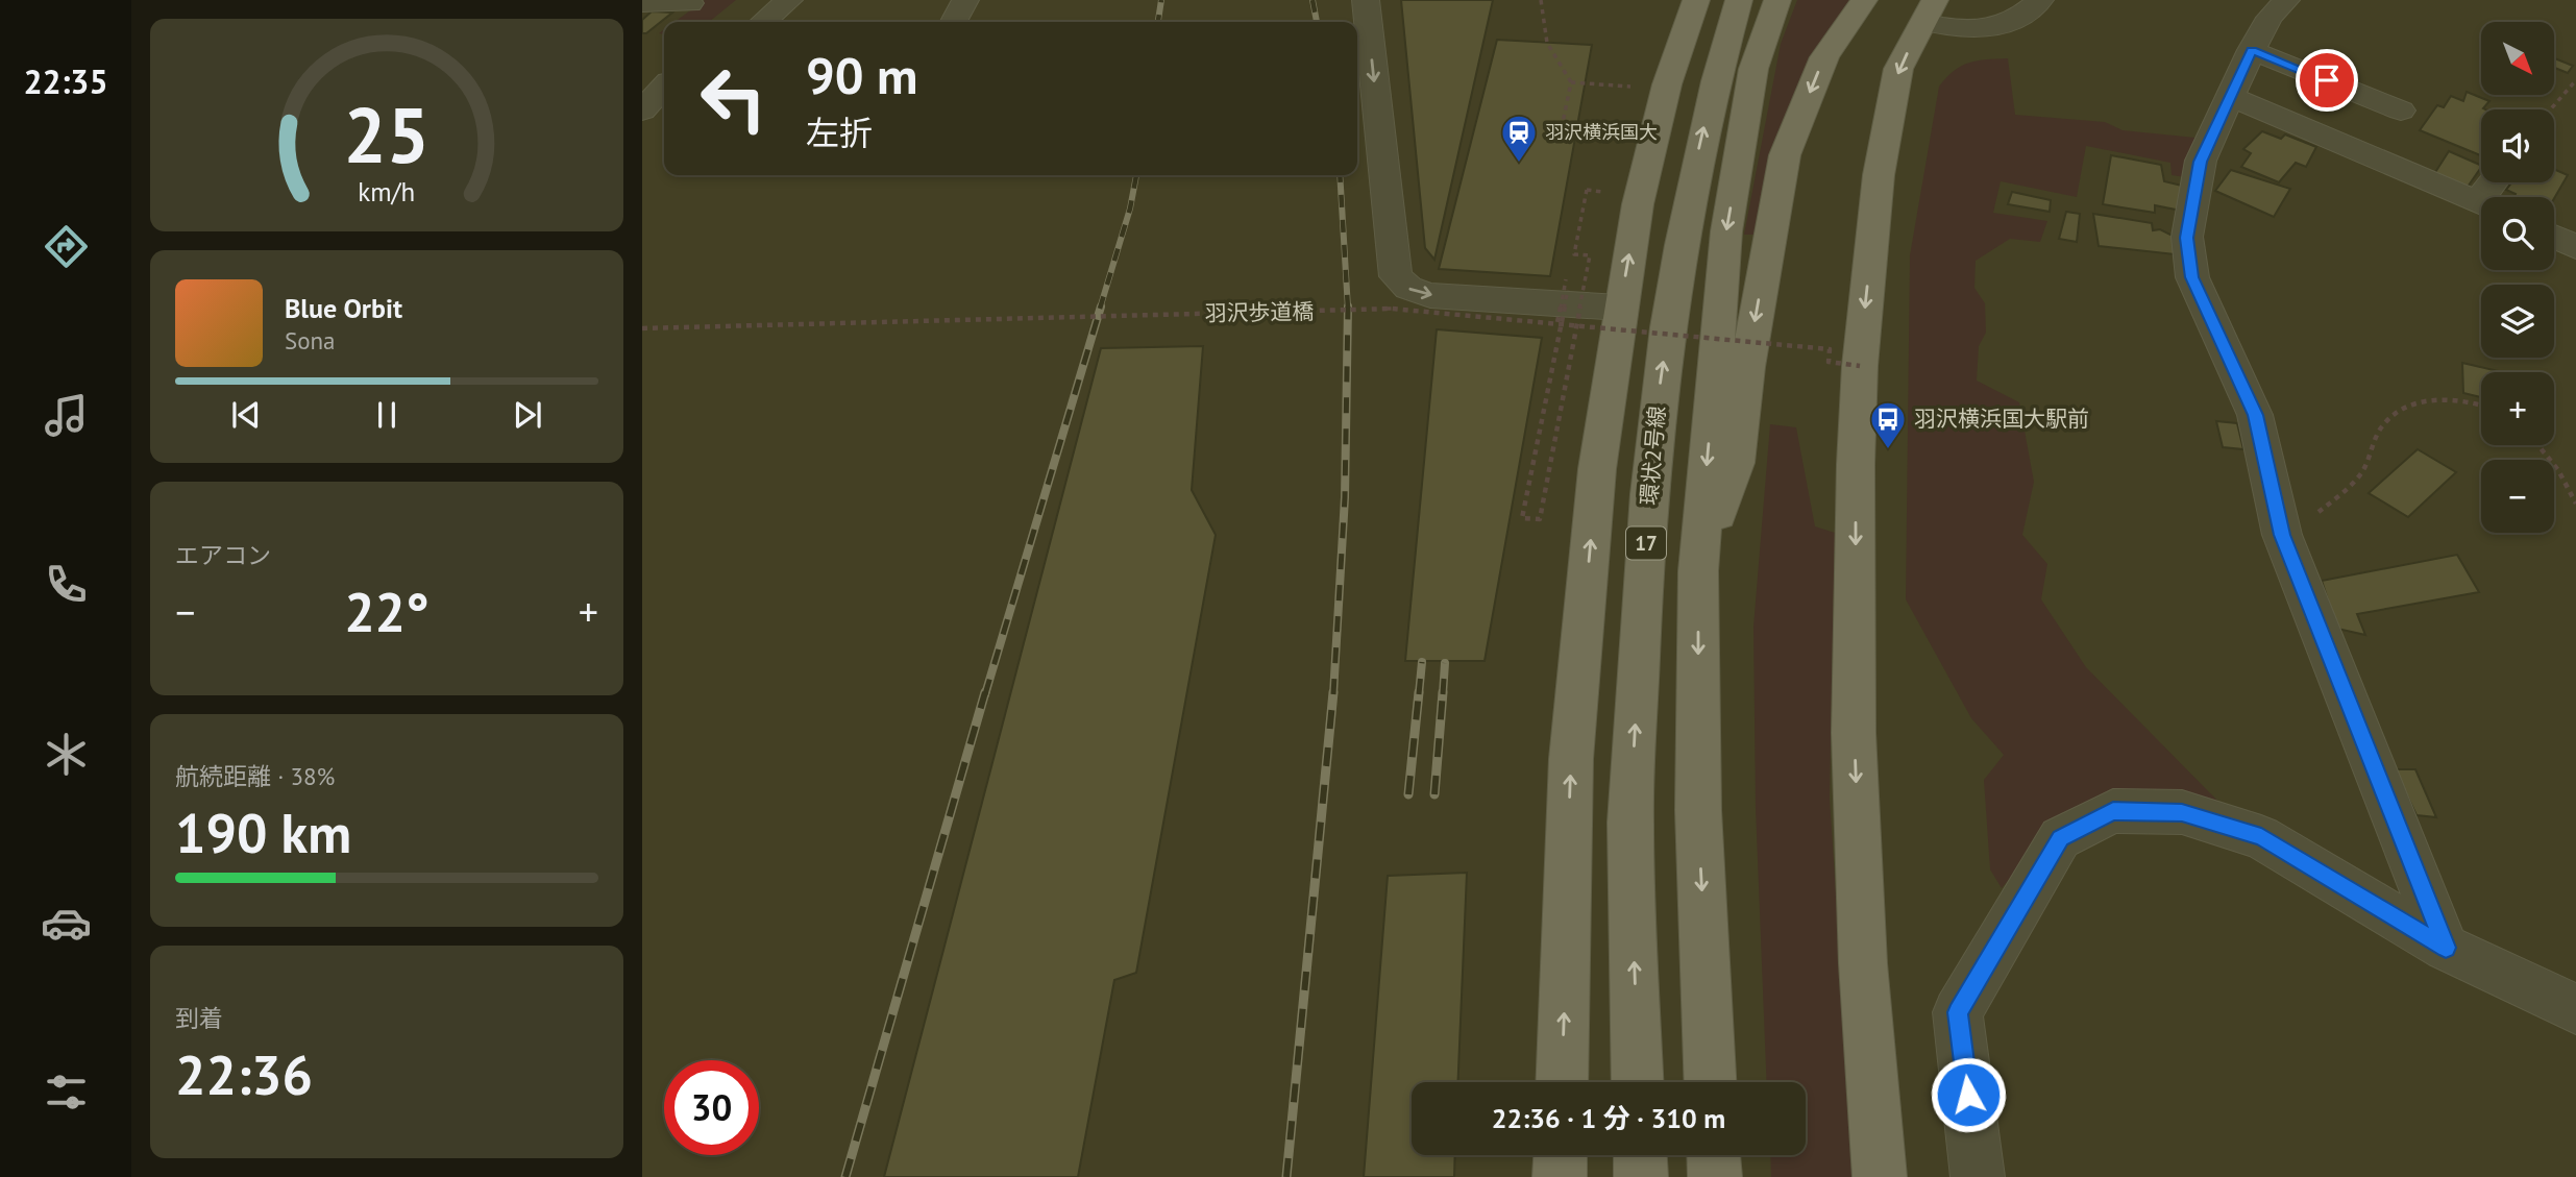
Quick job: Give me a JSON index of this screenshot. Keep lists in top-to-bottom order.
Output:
{
  "streets": {
    "main road": ["環状2号線", "17"],
    "path": ["羽沢歩道橋"]
  },
  "places": {
    "station": ["羽沢横浜国大"],
    "bus stop": ["羽沢横浜国大駅前"]
  },
  "north": "bottom right",
  "page": {
    "tabs": "22:35",
    "map_buttons": ["+", "−"],
    "turn": ["90 m", "左折"],
    "song": ["Blue Orbit", "Sona"],
    "tile": [
      "エアコン",
      ["航続距離 · 38%", "190 km"],
      ["到着", "22:36"]
    ],
    "heat": ["−", "22°", "+"],
    "limit": "30",
    "trip": "22:36 · 1 分 · 310 m",
    "gauge": ["25", "km/h"]
  }
}
